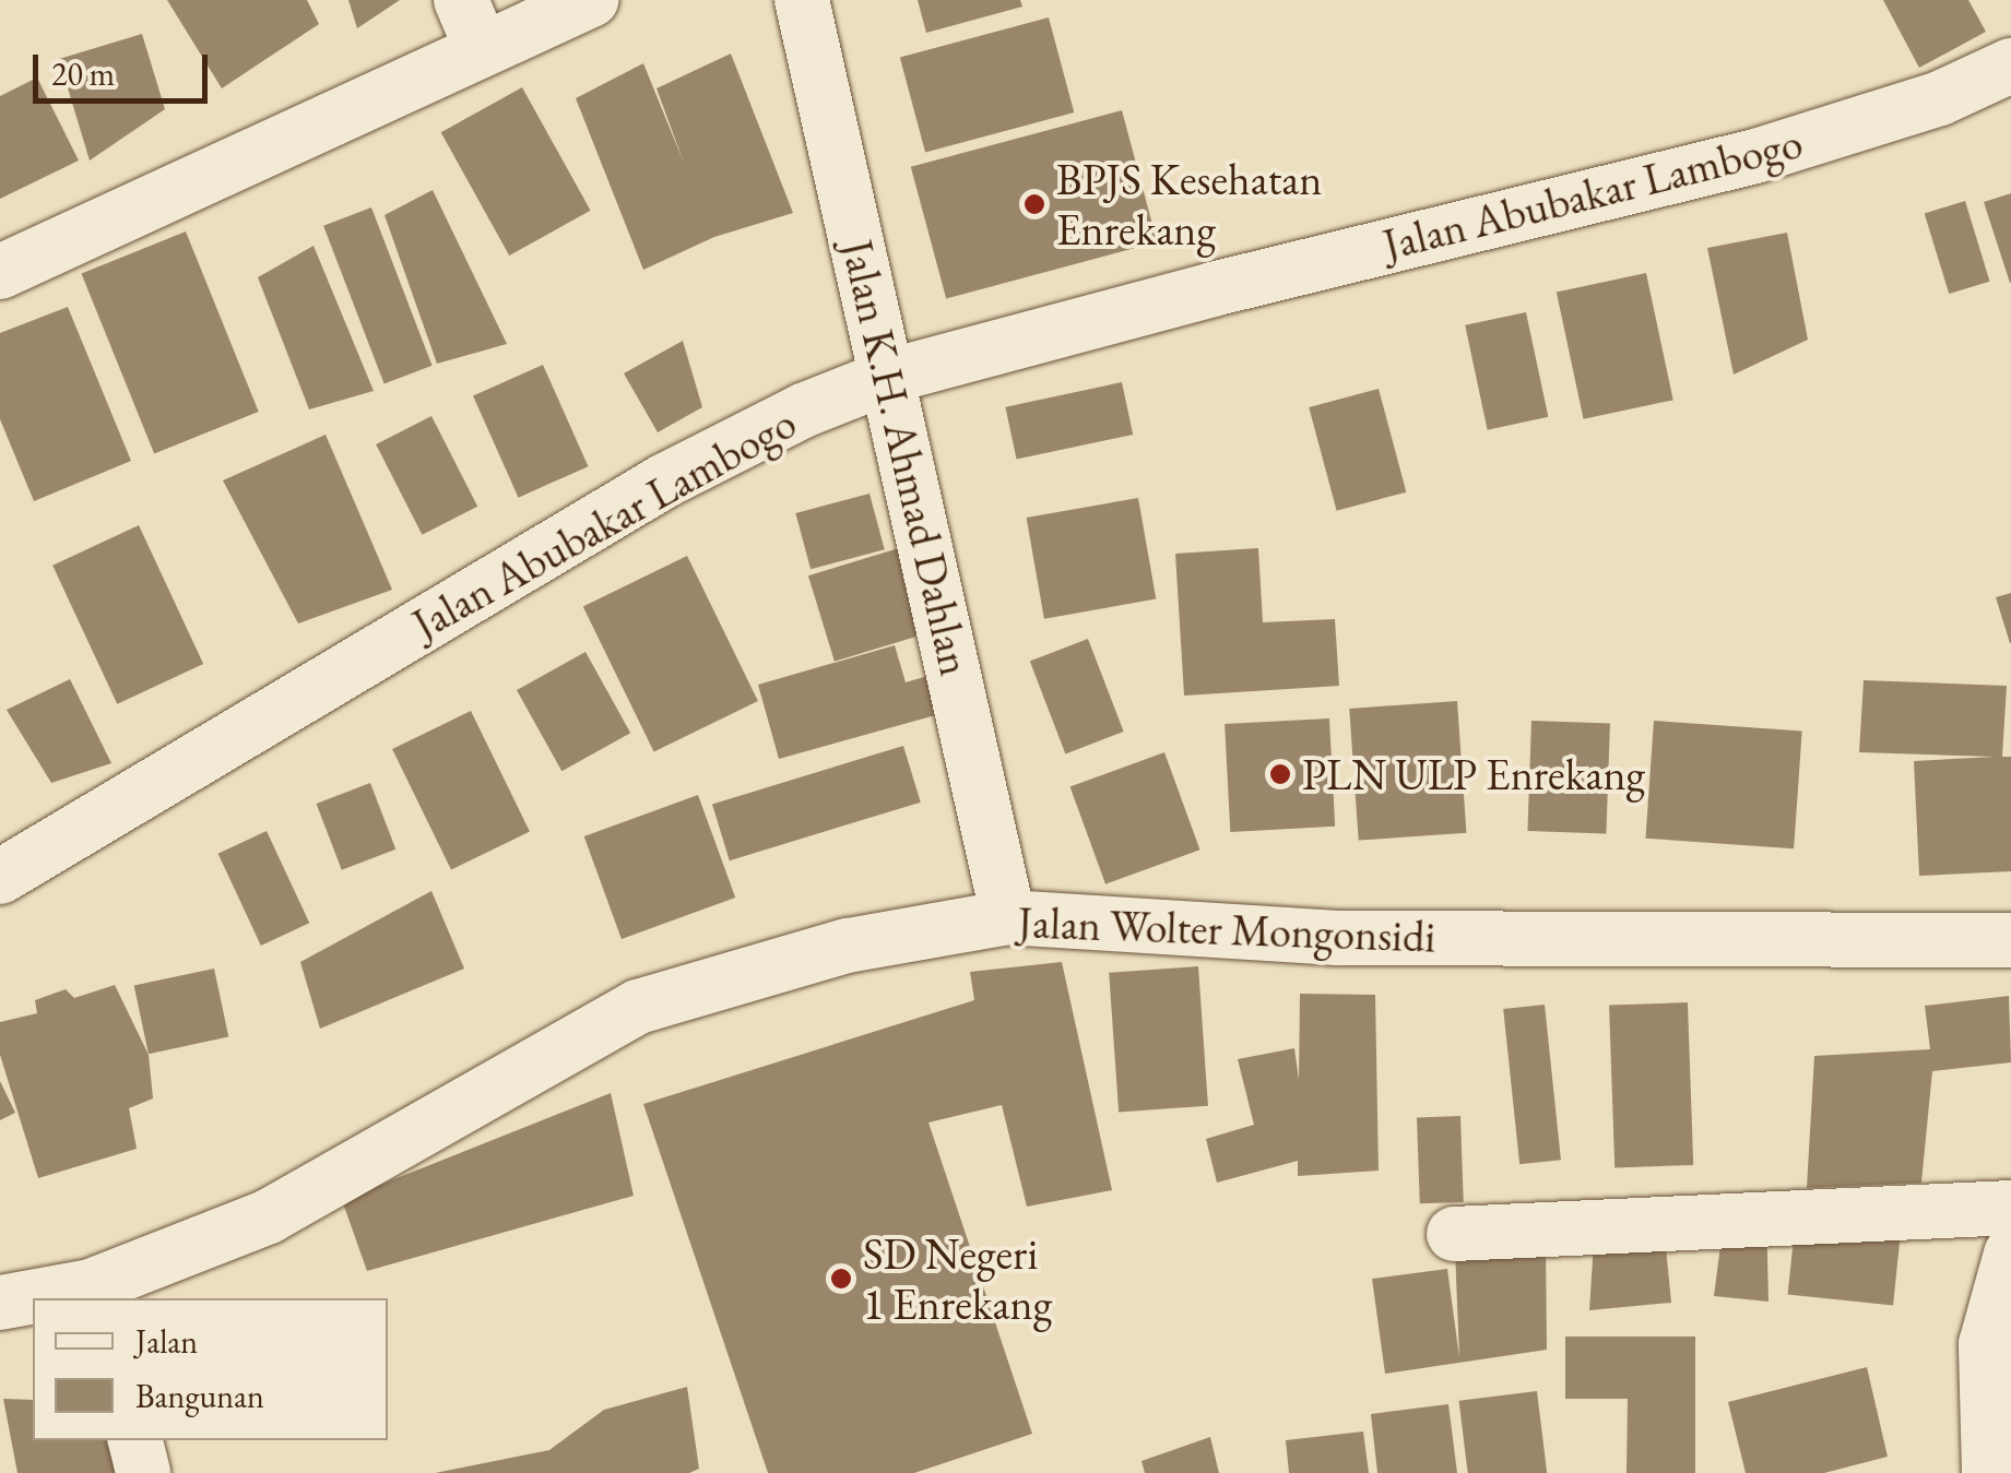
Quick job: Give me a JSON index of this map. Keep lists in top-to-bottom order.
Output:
{
  "streets": {
    "street": ["Jalan Abubakar Lambogo", "Jalan K.H. Ahmad Dahlan", "Jalan Wolter Mongonsidi"]
  },
  "crossings": [
    ["Jalan Abubakar Lambogo", "Jalan K.H. Ahmad Dahlan"],
    ["Jalan K.H. Ahmad Dahlan", "Jalan Wolter Mongonsidi"]
  ],
  "places": ["BPJS Kesehatan Enrekang", "PLN ULP Enrekang", "SD Negeri 1 Enrekang"],
  "legend": ["Jalan", "Bangunan"],
  "scale_bar": "20 m"
}
